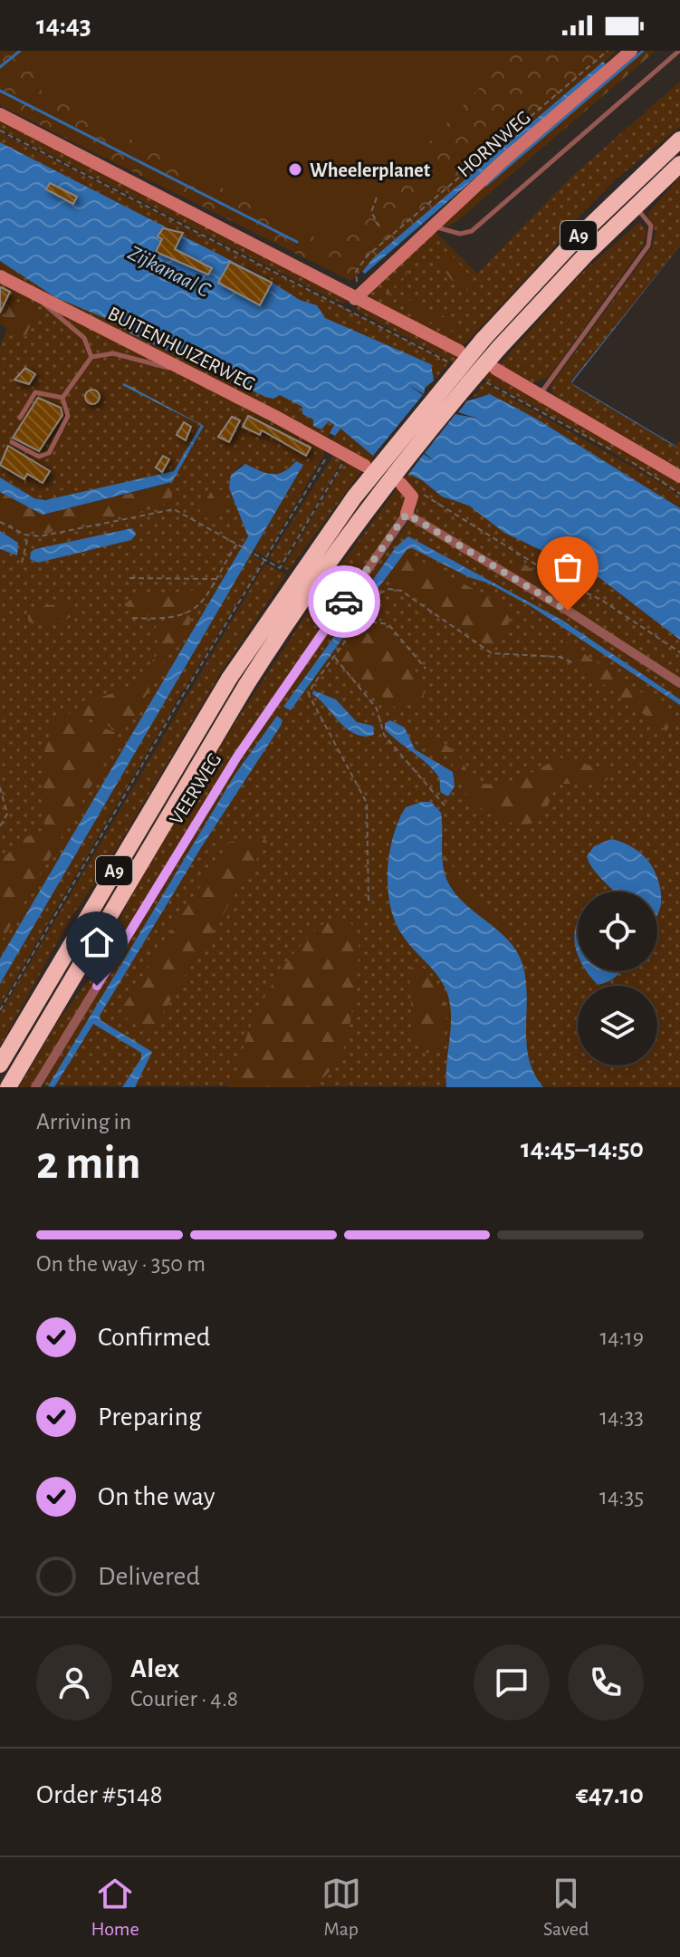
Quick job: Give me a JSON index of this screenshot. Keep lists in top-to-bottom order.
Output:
{
  "streets": {
    "highway": ["A9"],
    "street": ["HORNWEG", "BUITENHUIZERWEG", "VEERWEG"]
  },
  "water": ["Zijkanaal C"],
  "places": ["Wheelerplanet"],
  "page": {
    "status": "14:43",
    "heading": ["2 min", "Arriving in", "14:45–14:50"],
    "panel": [
      "Alex",
      "Courier · 4.8",
      "Order #5148",
      "€47.10"
    ],
    "bar": "On the way · 350 m",
    "list": [
      ["Confirmed", "14:19"],
      ["Preparing", "14:33"],
      ["On the way", "14:35"],
      "Delivered"
    ],
    "tabs": ["Home", "Map", "Saved"]
  }
}
